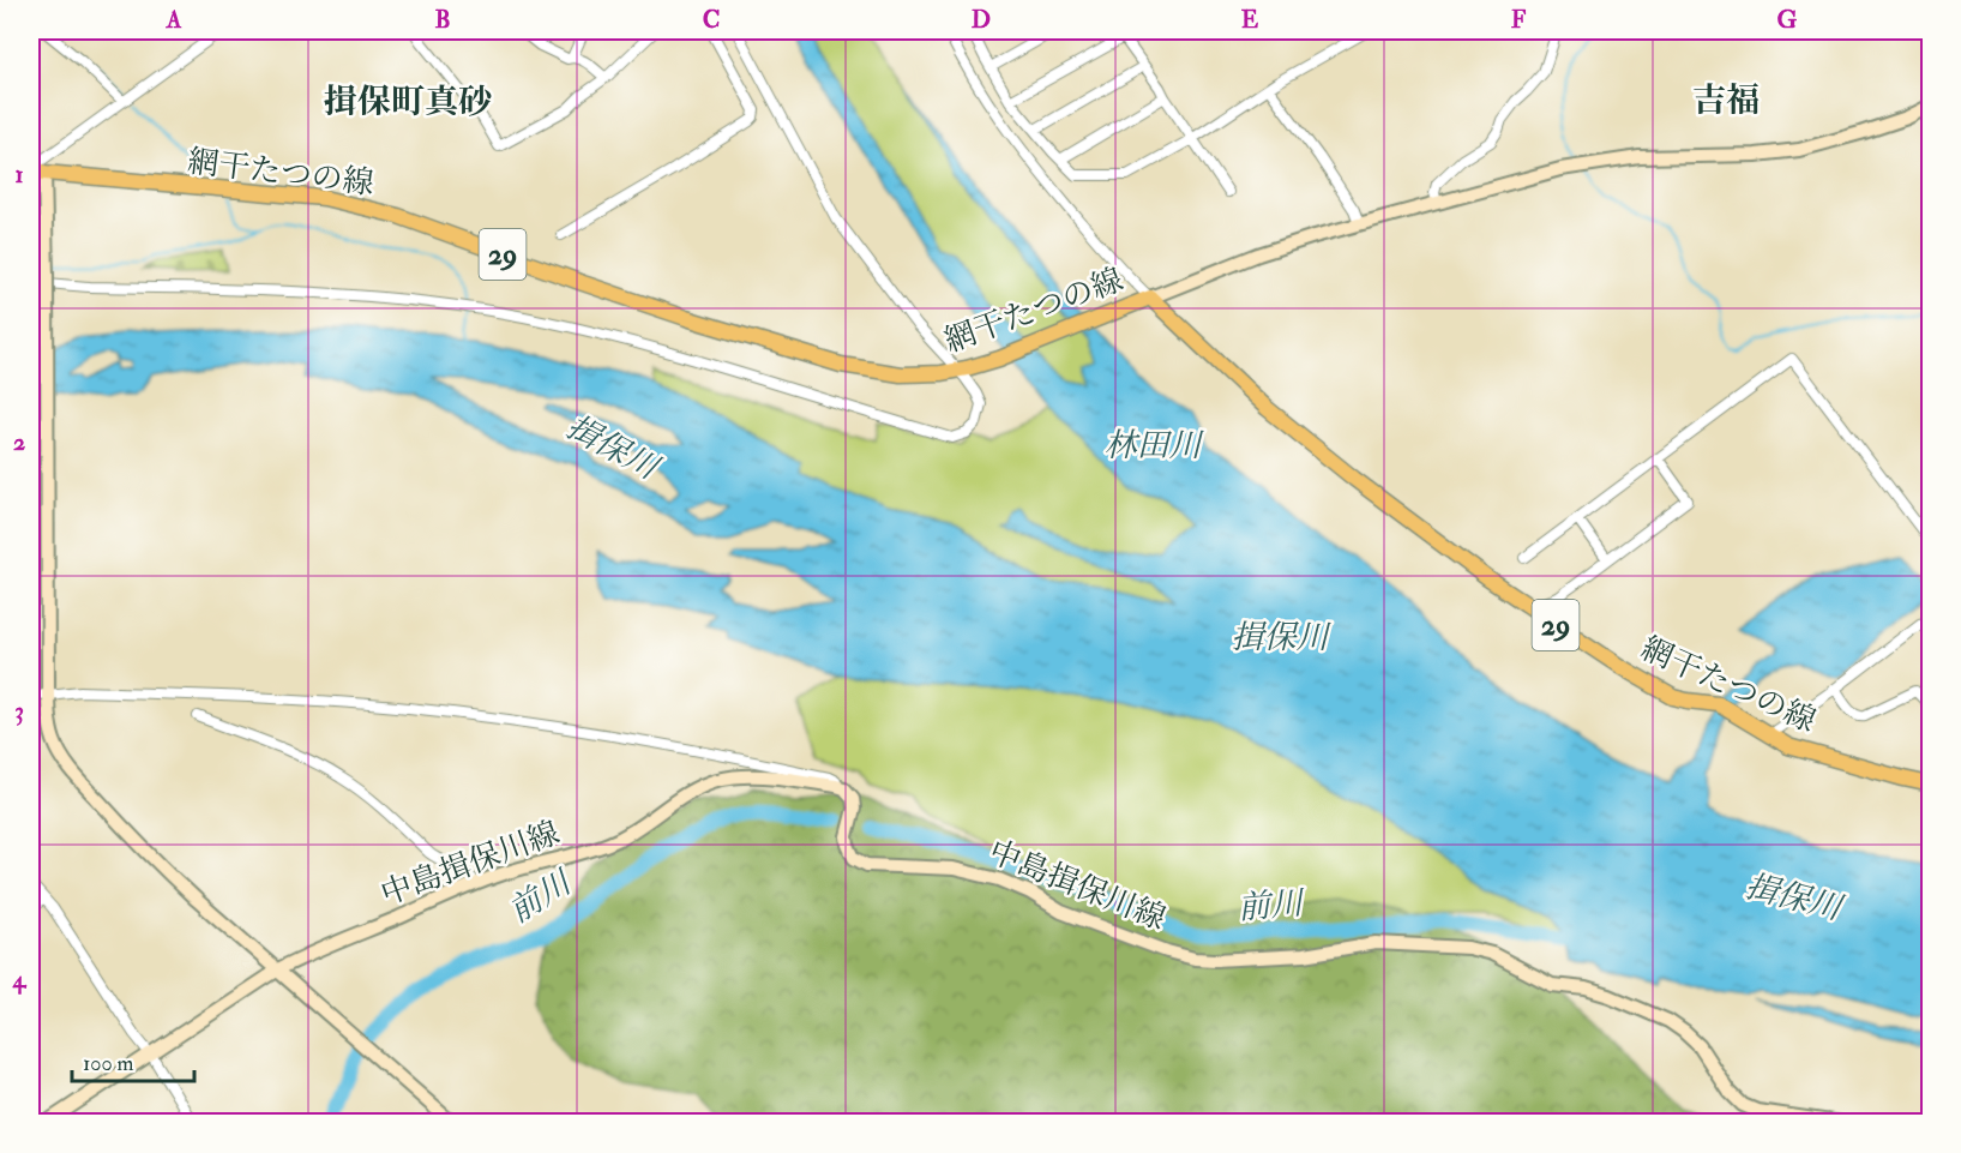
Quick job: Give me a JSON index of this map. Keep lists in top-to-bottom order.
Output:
{
  "streets": {
    "main road": ["網干たつの線", "29", "中島揖保川線"]
  },
  "districts": ["吉福", "揖保町真砂"],
  "water": ["林田川", "揖保川", "前川"],
  "scale_bar": "100 m",
  "grid": {
    "columns": [
      "A",
      "B",
      "C",
      "D",
      "E",
      "F",
      "G"
    ],
    "rows": [
      "1",
      "2",
      "3",
      "4"
    ]
  }
}
